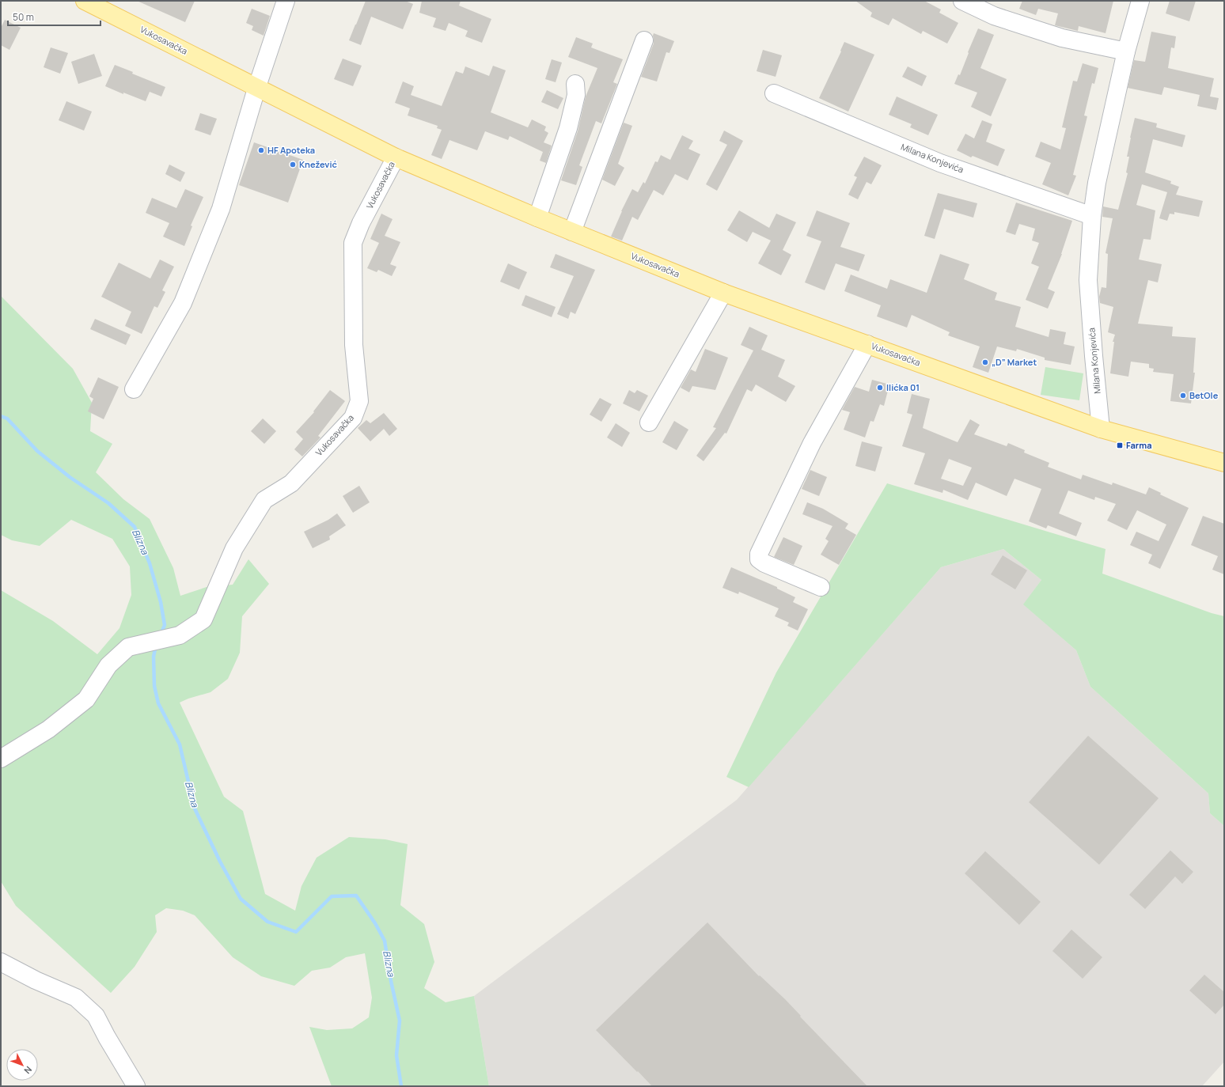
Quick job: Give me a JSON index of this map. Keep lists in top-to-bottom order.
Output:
{
  "streets": {
    "main road": ["Vukosavačka"],
    "street": ["Milana Konjevića"]
  },
  "crossings": [
    ["Vukosavačka", "Milana Konjevića"]
  ],
  "water": ["Blizna"],
  "places": {
    "other": [
      "HF Apoteka",
      "Knežević",
      "„D” Market",
      "Ilićka 01",
      "BetOle"
    ],
    "transit": ["Farma"]
  },
  "scale_bar": "50 m",
  "north": "bottom right"
}
